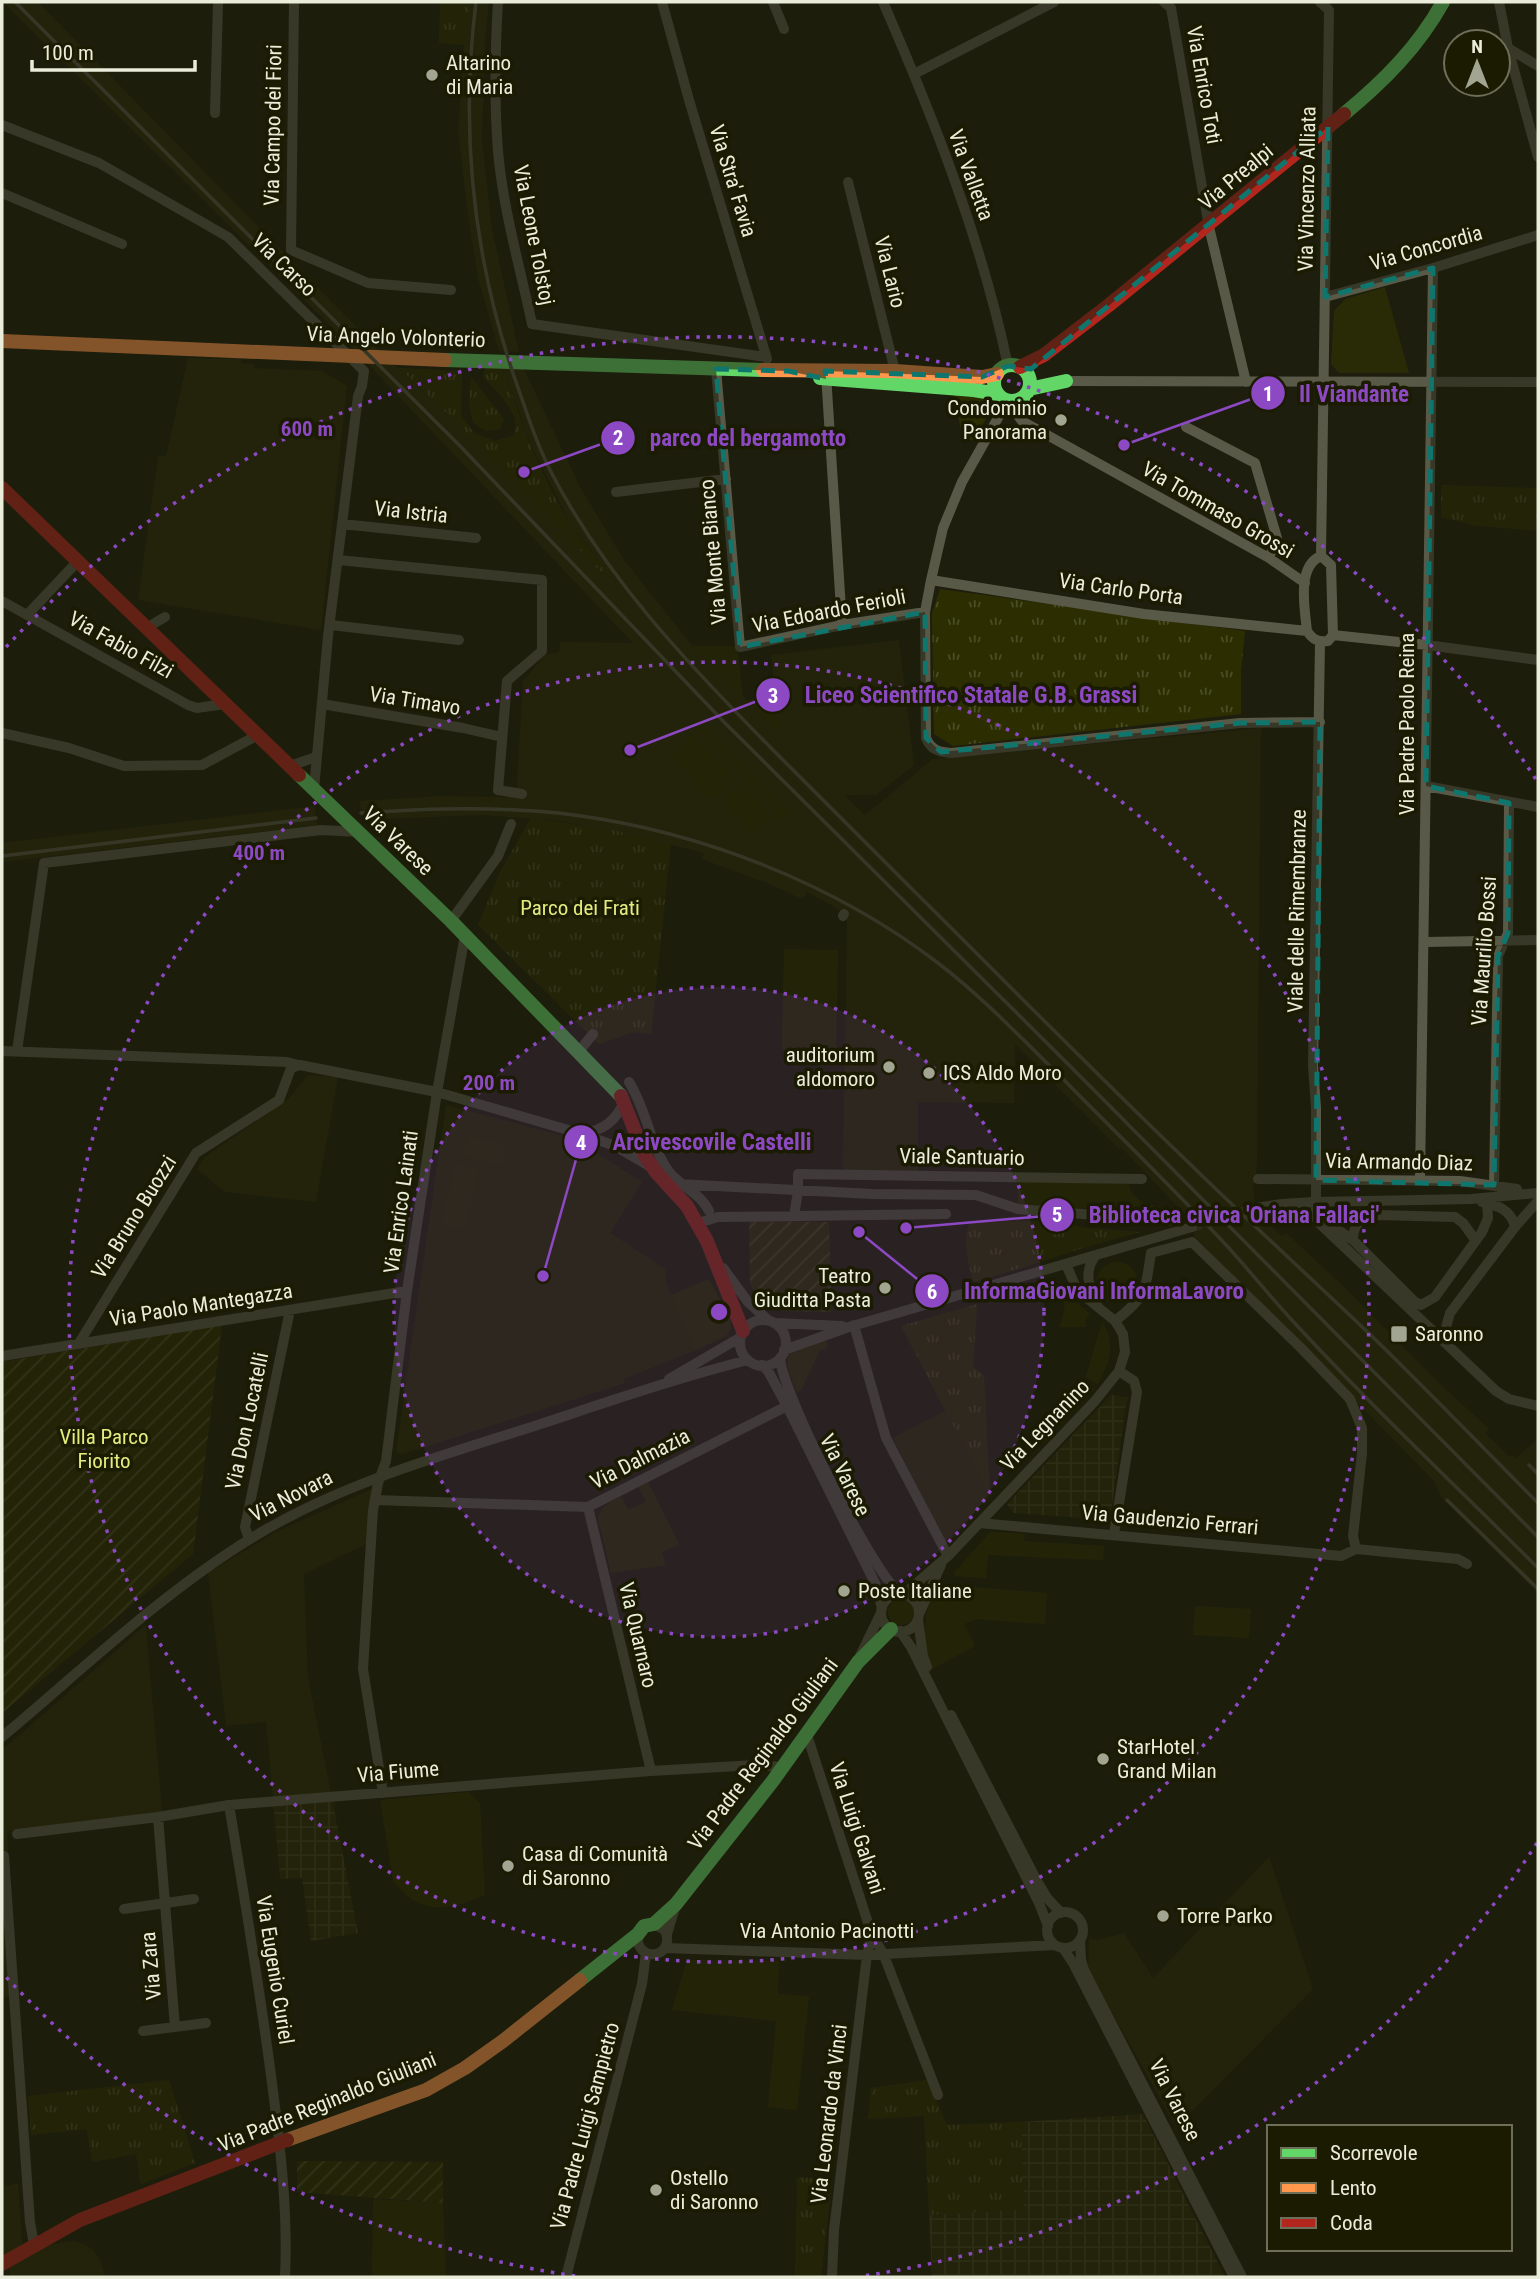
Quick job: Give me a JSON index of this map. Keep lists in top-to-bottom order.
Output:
{
  "streets": {
    "street": [
      "Via Enrico Toti",
      "Via Campo dei Fiori",
      "Via Valletta",
      "Via Prealpi",
      "Via Stra' Favia",
      "Via Vincenzo Alliata",
      "Via Leone Tolstoj",
      "Via Concordia",
      "Via Carso",
      "Via Lario",
      "Via Angelo Volonterio",
      "Via Tommaso Grossi",
      "Via Istria",
      "Via Monte Bianco",
      "Via Carlo Porta",
      "Via Edoardo Ferioli",
      "Via Fabio Filzi",
      "Via Timavo",
      "Via Padre Paolo Reina",
      "Via Varese",
      "Viale delle Rimembranze",
      "Via Maurilio Bossi",
      "Viale Santuario",
      "Via Armando Diaz",
      "Via Enrico Lainati",
      "Via Bruno Buozzi",
      "Via Paolo Mantegazza",
      "Via Don Locatelli",
      "Via Legnanino",
      "Via Dalmazia",
      "Via Novara",
      "Via Gaudenzio Ferrari",
      "Via Quarnaro",
      "Via Padre Reginaldo Giuliani",
      "Via Fiume",
      "Via Luigi Galvani",
      "Via Antonio Pacinotti",
      "Via Zara",
      "Via Eugenio Curiel",
      "Via Leonardo da Vinci",
      "Via Padre Luigi Sampietro"
    ]
  },
  "crossings": [
    ["Via Enrico Toti", "Via Prealpi"],
    ["Via Enrico Toti", "Via Angelo Volonterio"],
    ["Via Valletta", "Via Prealpi"],
    ["Via Valletta", "Via Angelo Volonterio"],
    ["Via Prealpi", "Via Vincenzo Alliata"],
    ["Via Prealpi", "Via Angelo Volonterio"],
    ["Via Prealpi", "Via Tommaso Grossi"],
    ["Via Stra' Favia", "Via Leone Tolstoj"],
    ["Via Stra' Favia", "Via Angelo Volonterio"],
    ["Via Vincenzo Alliata", "Via Concordia"],
    ["Via Vincenzo Alliata", "Via Angelo Volonterio"],
    ["Via Leone Tolstoj", "Via Angelo Volonterio"],
    ["Via Concordia", "Via Padre Paolo Reina"],
    ["Via Carso", "Via Istria"],
    ["Via Carso", "Via Timavo"],
    ["Via Carso", "Via Varese"],
    ["Via Lario", "Via Angelo Volonterio"],
    ["Via Angelo Volonterio", "Via Tommaso Grossi"],
    ["Via Angelo Volonterio", "Via Monte Bianco"],
    ["Via Angelo Volonterio", "Via Padre Paolo Reina"],
    ["Via Monte Bianco", "Via Edoardo Ferioli"],
    ["Via Fabio Filzi", "Via Varese"],
    ["Via Padre Paolo Reina", "Via Armando Diaz"],
    ["Via Varese", "Via Enrico Lainati"],
    ["Via Varese", "Via Legnanino"],
    ["Via Varese", "Via Dalmazia"],
    ["Via Varese", "Via Novara"],
    ["Via Varese", "Via Padre Reginaldo Giuliani"],
    ["Via Varese", "Via Antonio Pacinotti"],
    ["Viale delle Rimembranze", "Via Armando Diaz"],
    ["Via Maurilio Bossi", "Via Armando Diaz"],
    ["Via Enrico Lainati", "Via Paolo Mantegazza"],
    ["Via Enrico Lainati", "Via Dalmazia"],
    ["Via Enrico Lainati", "Via Novara"],
    ["Via Enrico Lainati", "Via Fiume"],
    ["Via Bruno Buozzi", "Via Paolo Mantegazza"],
    ["Via Paolo Mantegazza", "Via Don Locatelli"],
    ["Via Don Locatelli", "Via Novara"],
    ["Via Legnanino", "Via Gaudenzio Ferrari"],
    ["Via Legnanino", "Via Padre Reginaldo Giuliani"],
    ["Via Dalmazia", "Via Quarnaro"],
    ["Via Quarnaro", "Via Fiume"],
    ["Via Padre Reginaldo Giuliani", "Via Fiume"],
    ["Via Padre Reginaldo Giuliani", "Via Luigi Galvani"],
    ["Via Padre Reginaldo Giuliani", "Via Antonio Pacinotti"],
    ["Via Padre Reginaldo Giuliani", "Via Eugenio Curiel"],
    ["Via Padre Reginaldo Giuliani", "Via Padre Luigi Sampietro"],
    ["Via Fiume", "Via Zara"],
    ["Via Fiume", "Via Eugenio Curiel"],
    ["Via Luigi Galvani", "Via Antonio Pacinotti"],
    ["Via Antonio Pacinotti", "Via Leonardo da Vinci"]
  ],
  "parks": ["Parco dei Frati", "Villa Parco Fiorito"],
  "places": {
    "other": [
      "Altarino di Maria",
      "Condominio Panorama",
      "Il Viandante",
      "parco del bergamotto",
      "Liceo Scientifico Statale G.B. Grassi",
      "auditorium aldomoro",
      "ICS Aldo Moro",
      "Biblioteca civica 'Oriana Fallaci'",
      "InformaGiovani InformaLavoro",
      "Arcivescovile Castelli",
      "Teatro Giuditta Pasta",
      "Poste Italiane",
      "StarHotel Grand Milan",
      "Casa di Comunità di Saronno",
      "Torre Parko",
      "Ostello di Saronno"
    ],
    "transit": ["Saronno"]
  },
  "legend": ["Scorrevole", "Lento", "Coda"],
  "scale_bar": "100 m",
  "north": "top",
  "rings": ["600 m", "400 m", "200 m"]
}
